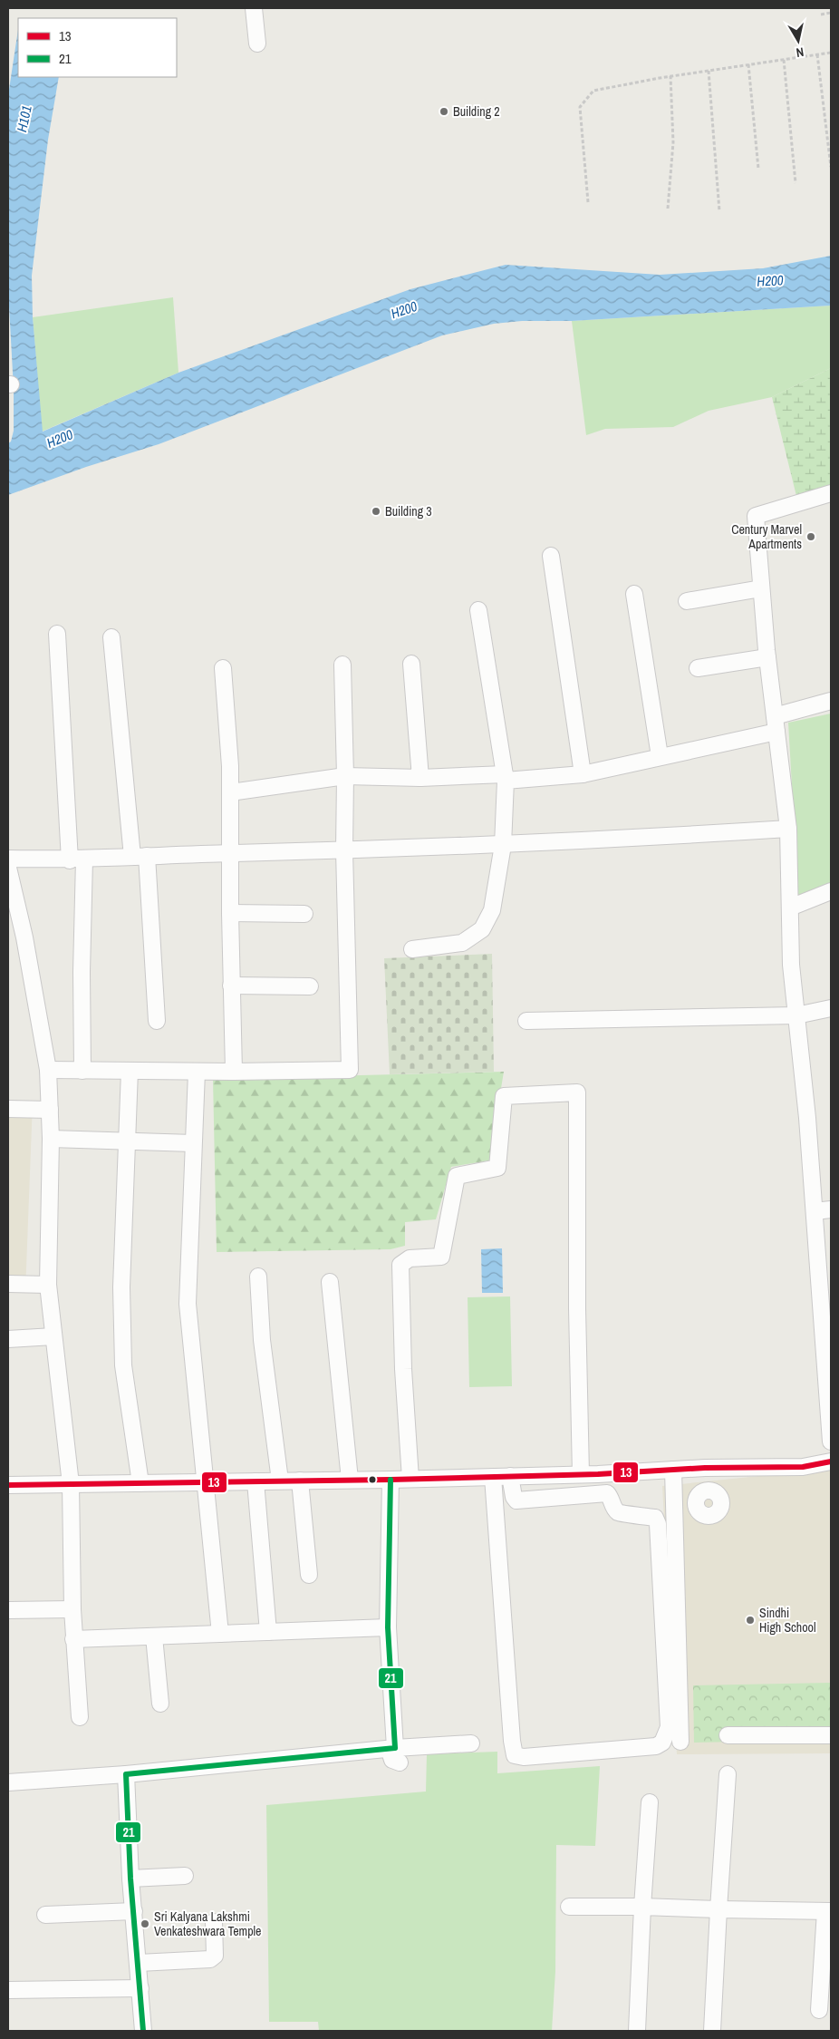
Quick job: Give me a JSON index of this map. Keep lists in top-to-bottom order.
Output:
{
  "water": ["H101", "H200"],
  "places": [
    "Building 2",
    "Building 3",
    "Century Marvel Apartments",
    "Sindhi High School",
    "Sri Kalyana Lakshmi Venkateshwara Temple"
  ],
  "lines": ["transit line 13", "transit line 21"],
  "legend": ["13", "21"],
  "north": "bottom"
}
